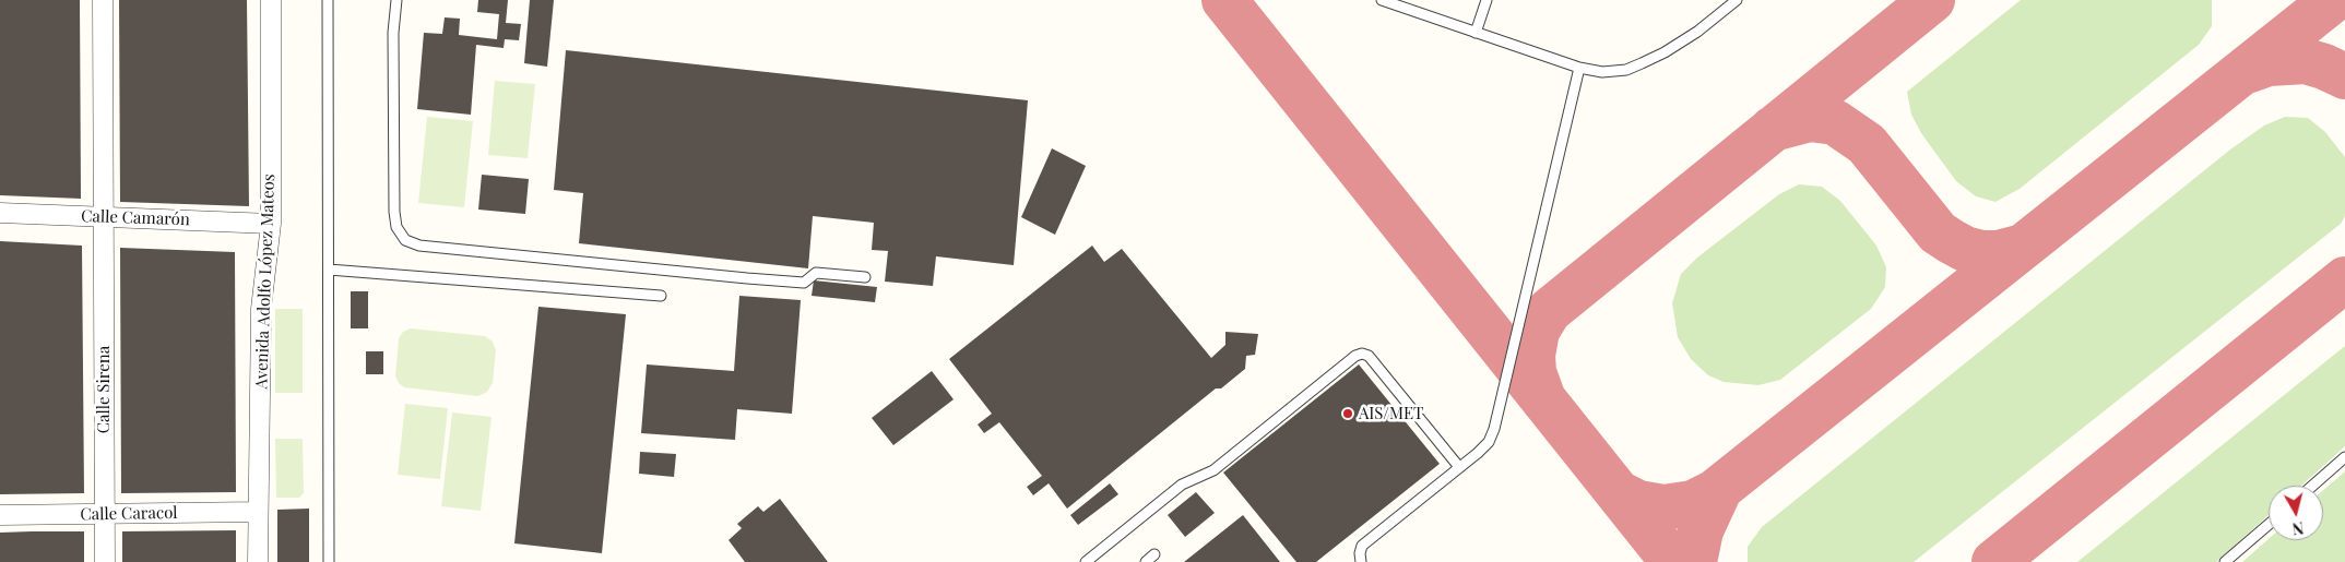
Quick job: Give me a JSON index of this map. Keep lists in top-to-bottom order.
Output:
{
  "streets": {
    "street": [
      "Calle Camarón",
      "Avenida Adolfo López Mateos",
      "Calle Sirena",
      "Calle Caracol"
    ]
  },
  "crossings": [
    ["Calle Camarón", "Avenida Adolfo López Mateos"],
    ["Calle Camarón", "Calle Sirena"],
    ["Avenida Adolfo López Mateos", "Calle Caracol"],
    ["Calle Sirena", "Calle Caracol"]
  ],
  "places": ["AIS/MET"],
  "north": "bottom"
}
